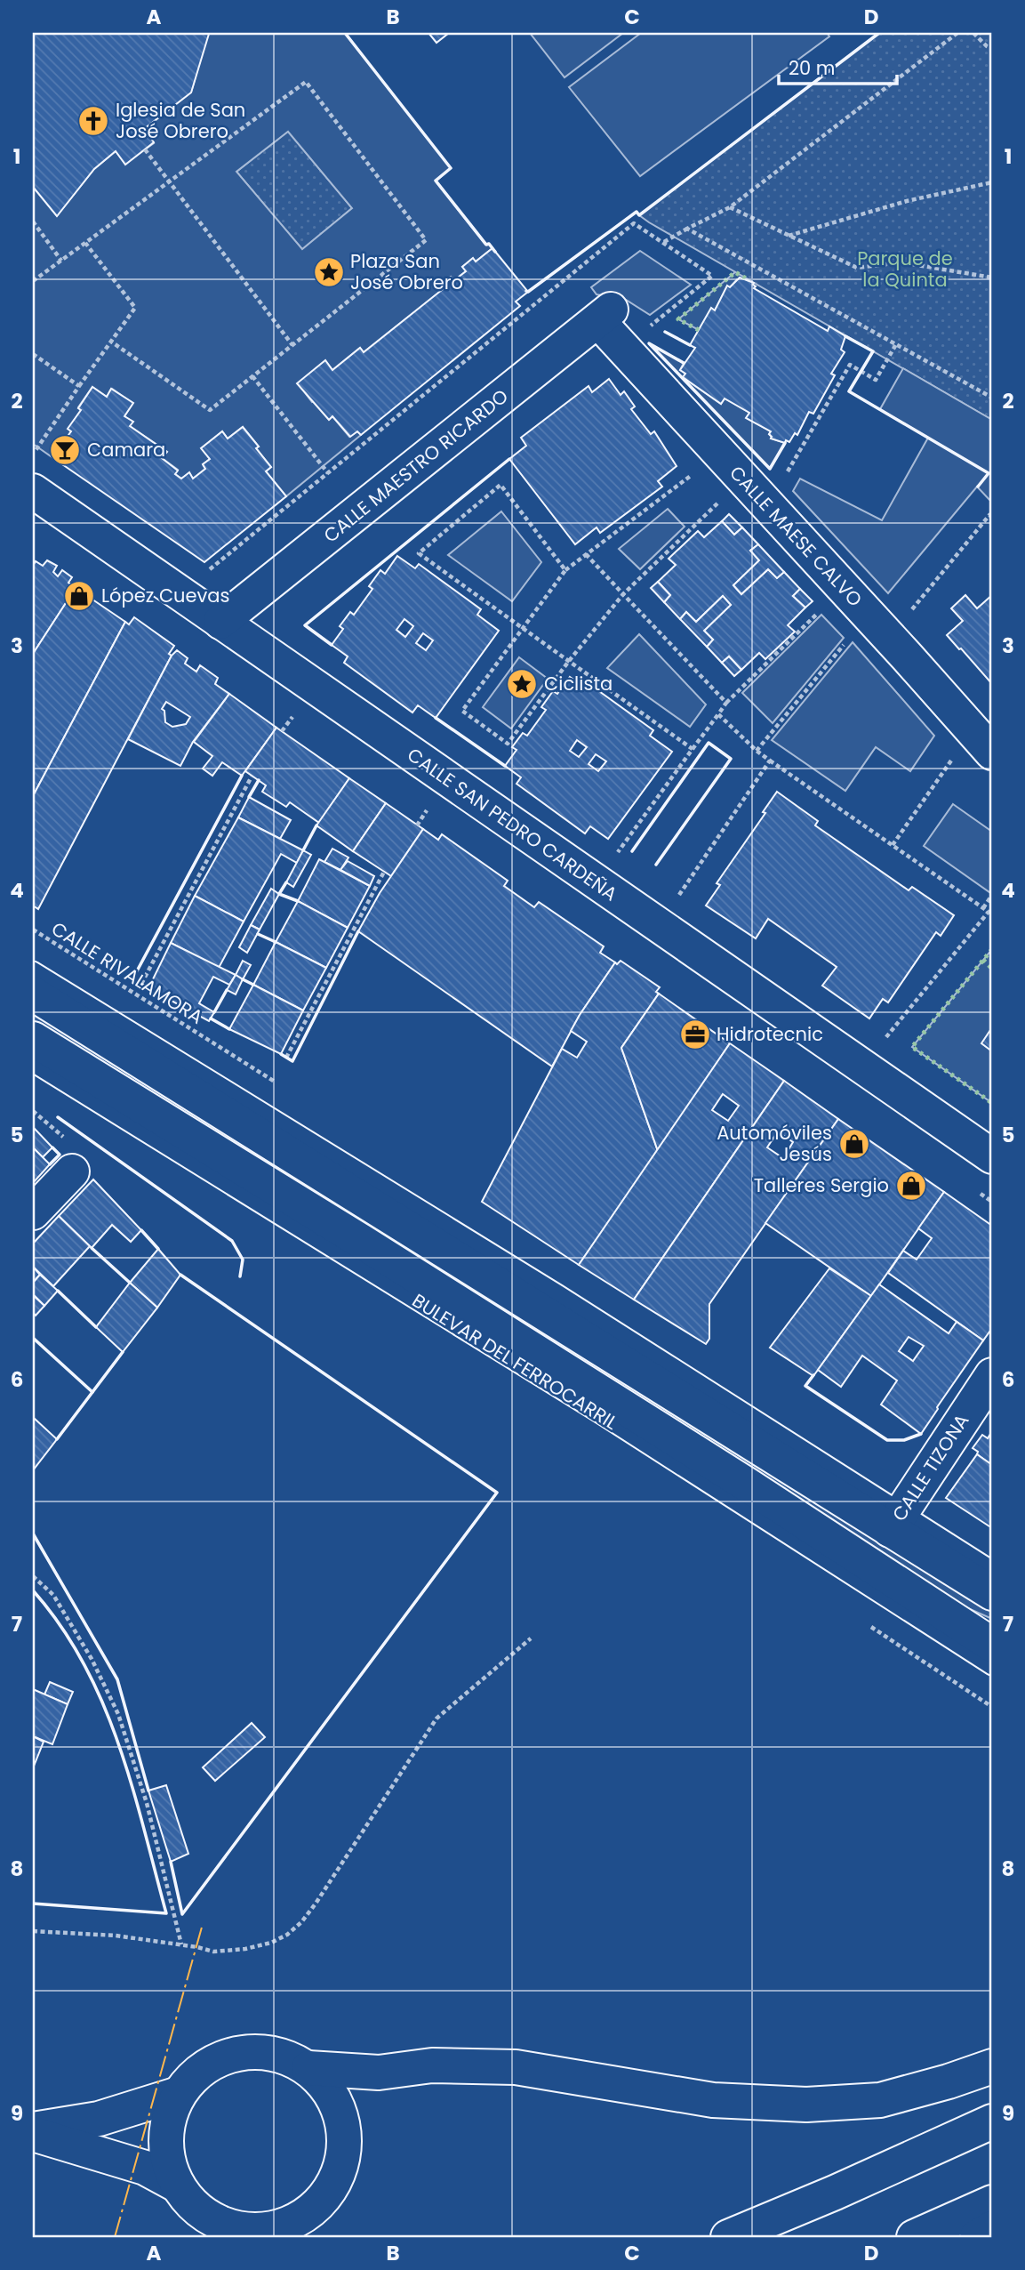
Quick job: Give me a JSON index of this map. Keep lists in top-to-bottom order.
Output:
{
  "streets": {
    "main road": [
      "CALLE MAESTRO RICARDO",
      "CALLE MAESE CALVO",
      "CALLE SAN PEDRO CARDEÑA",
      "BULEVAR DEL FERROCARRIL",
      "CALLE TIZONA"
    ],
    "path": ["CALLE RIVALAMORA"]
  },
  "crossings": [
    ["CALLE MAESTRO RICARDO", "CALLE MAESE CALVO"],
    ["CALLE MAESTRO RICARDO", "CALLE SAN PEDRO CARDEÑA"]
  ],
  "parks": ["Parque de la Quinta"],
  "places": {
    "church": ["Iglesia de San José Obrero"],
    "place": ["Plaza San José Obrero", "Ciclista"],
    "bar": ["Camara"],
    "shop": ["López Cuevas", "Automóviles Jesús", "Talleres Sergio"],
    "office": ["Hidrotecnic"]
  },
  "scale_bar": "20 m",
  "grid": {
    "columns": [
      "A",
      "B",
      "C",
      "D"
    ],
    "rows": [
      "1",
      "2",
      "3",
      "4",
      "5",
      "6",
      "7",
      "8",
      "9"
    ]
  }
}
